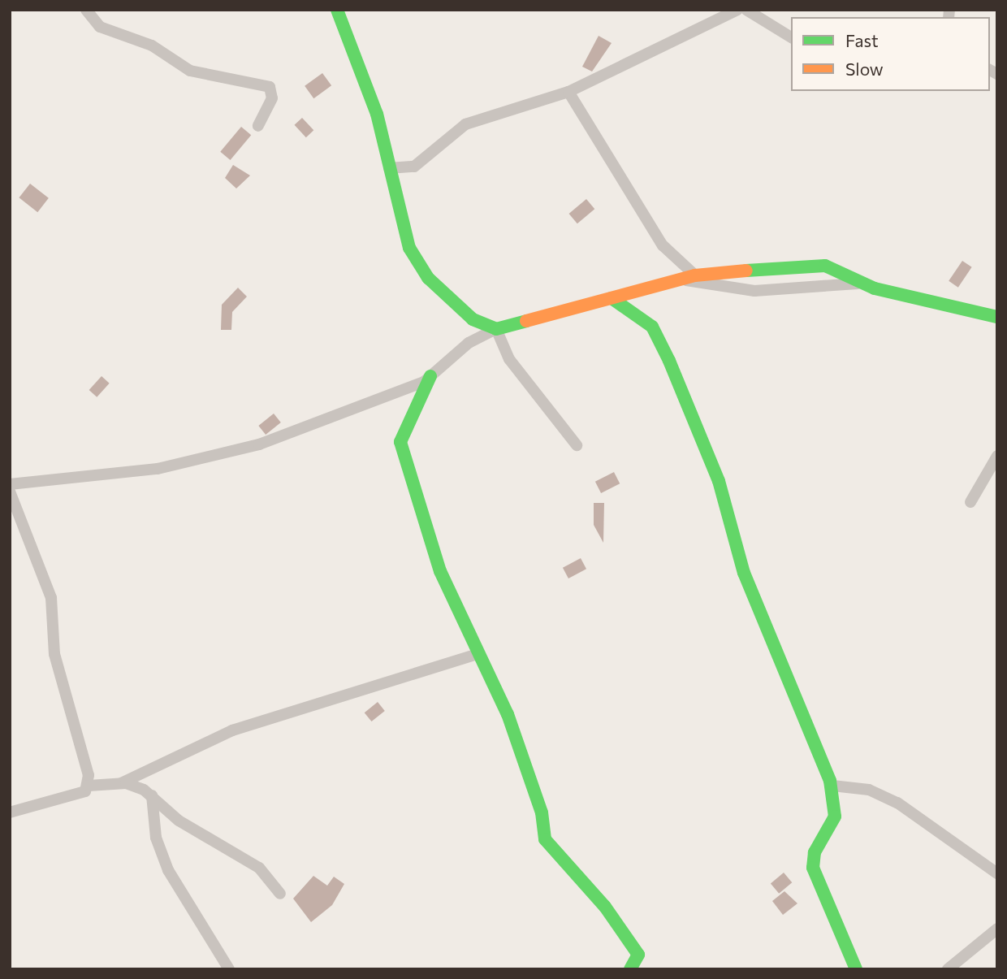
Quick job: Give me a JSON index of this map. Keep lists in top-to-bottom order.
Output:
{
  "legend": ["Fast", "Slow"]
}
